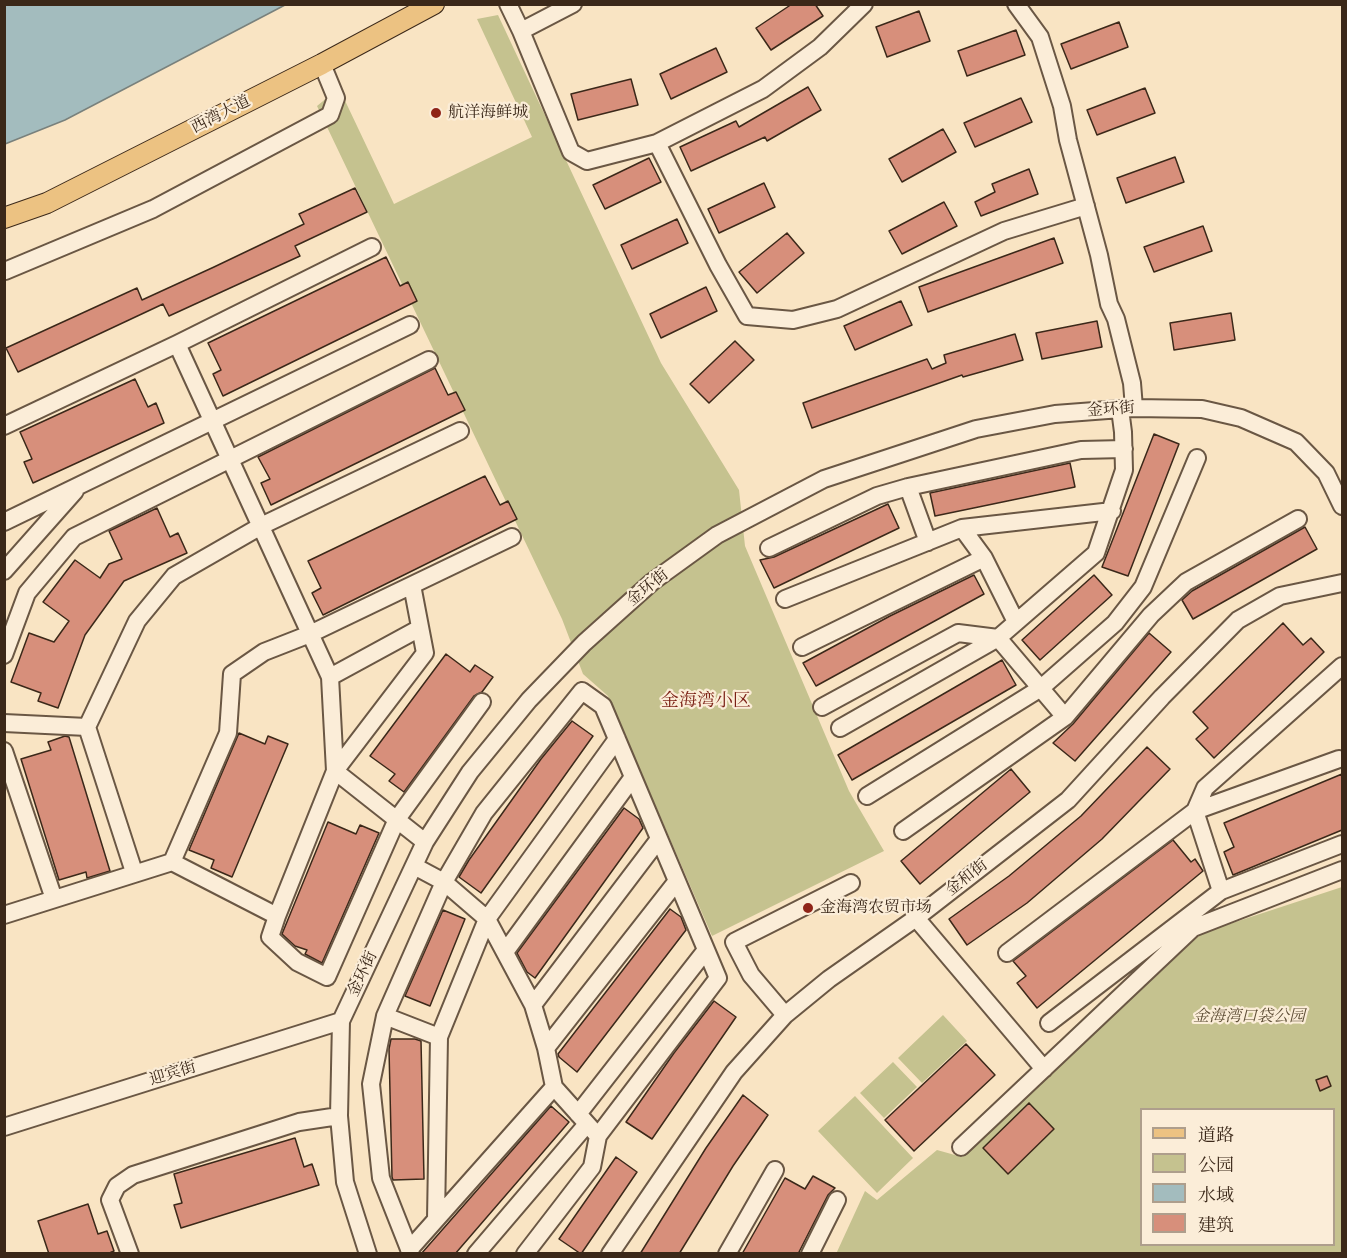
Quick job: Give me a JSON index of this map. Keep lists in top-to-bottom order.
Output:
{
  "streets": {
    "main road": ["西湾大道"],
    "street": ["金环街", "金和街", "迎宾街"]
  },
  "crossings": [
    ["金环街", "迎宾街"]
  ],
  "districts": ["金海湾小区"],
  "parks": ["金海湾口袋公园"],
  "places": ["航洋海鲜城", "金海湾农贸市场"],
  "legend": [
    "道路",
    "公园",
    "水域",
    "建筑"
  ]
}
